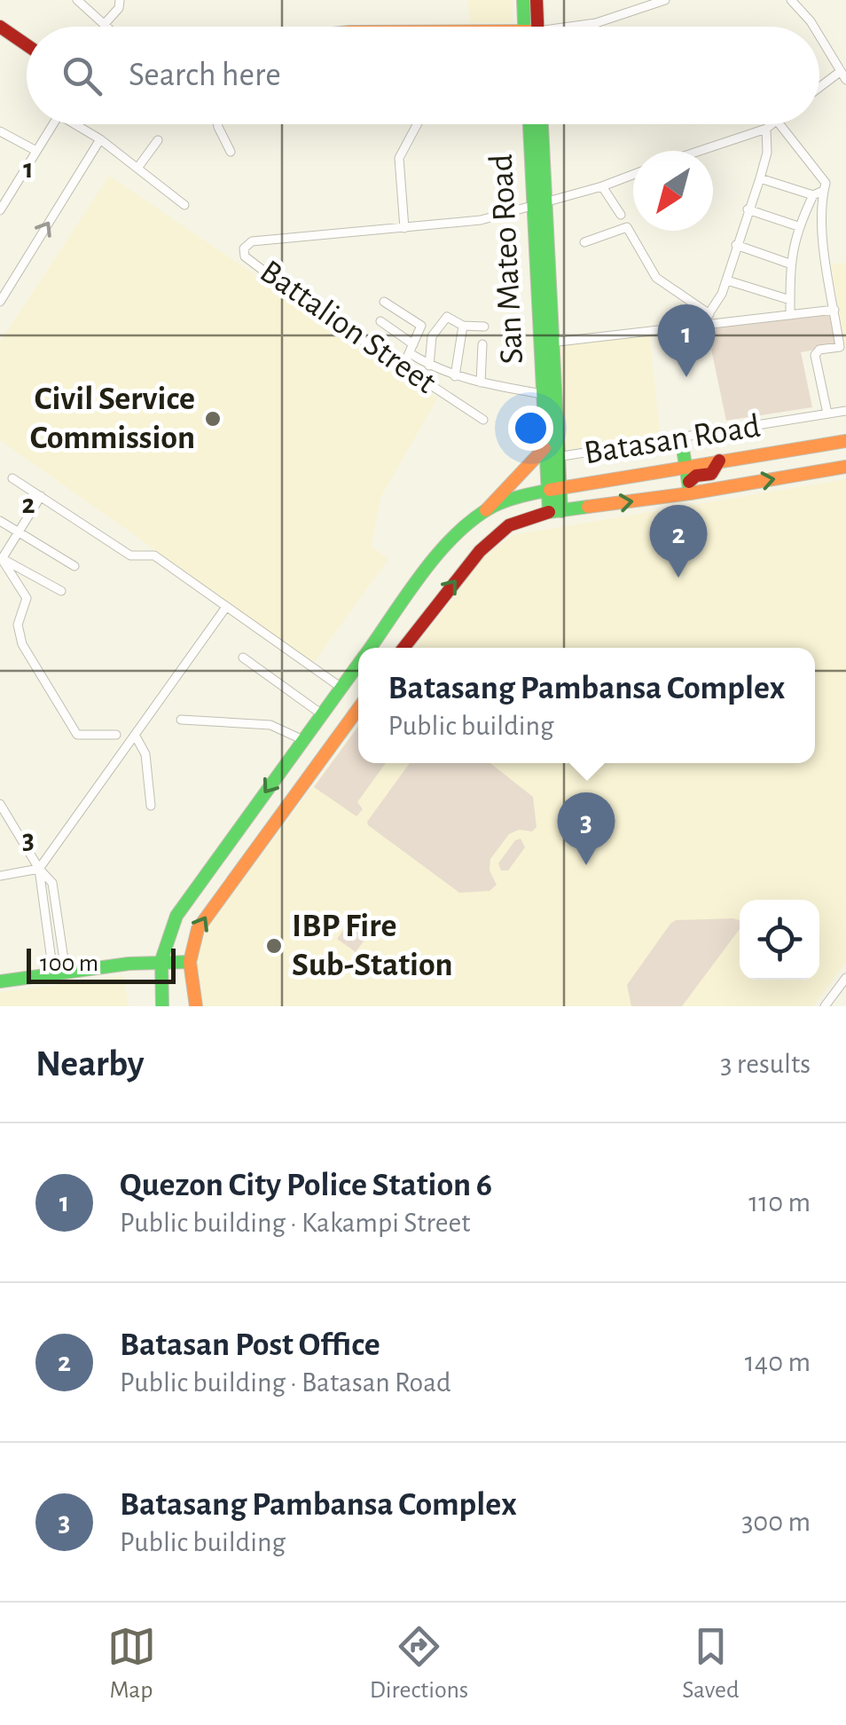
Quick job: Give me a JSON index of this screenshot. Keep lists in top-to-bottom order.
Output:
{
  "streets": {
    "main road": ["San Mateo Road", "Batasan Road"],
    "street": ["Battalion Street"]
  },
  "crossings": [
    ["San Mateo Road", "Battalion Street"],
    ["San Mateo Road", "Batasan Road"]
  ],
  "places": ["Civil Service Commission", "IBP Fire Sub-Station"],
  "scale_bar": "100 m",
  "north": "bottom left",
  "page": {
    "search": "Search here",
    "pins": ["1", "2", "3"],
    "popup": ["Batasang Pambansa Complex", "Public building"],
    "scale": "100 m",
    "heading": ["Nearby", "3 results"],
    "list": [
      {
        "mark": "1",
        "name": "Quezon City Police Station 6",
        "note": "Public building · Kakampi Street",
        "value": "110 m"
      },
      {
        "mark": "2",
        "name": "Batasan Post Office",
        "note": "Public building · Batasan Road",
        "value": "140 m"
      },
      {
        "mark": "3",
        "name": "Batasang Pambansa Complex",
        "note": "Public building",
        "value": "300 m"
      }
    ],
    "nav": ["Map", "Directions", "Saved"]
  },
  "grid": {
    "rows": ["1", "2", "3"]
  }
}
